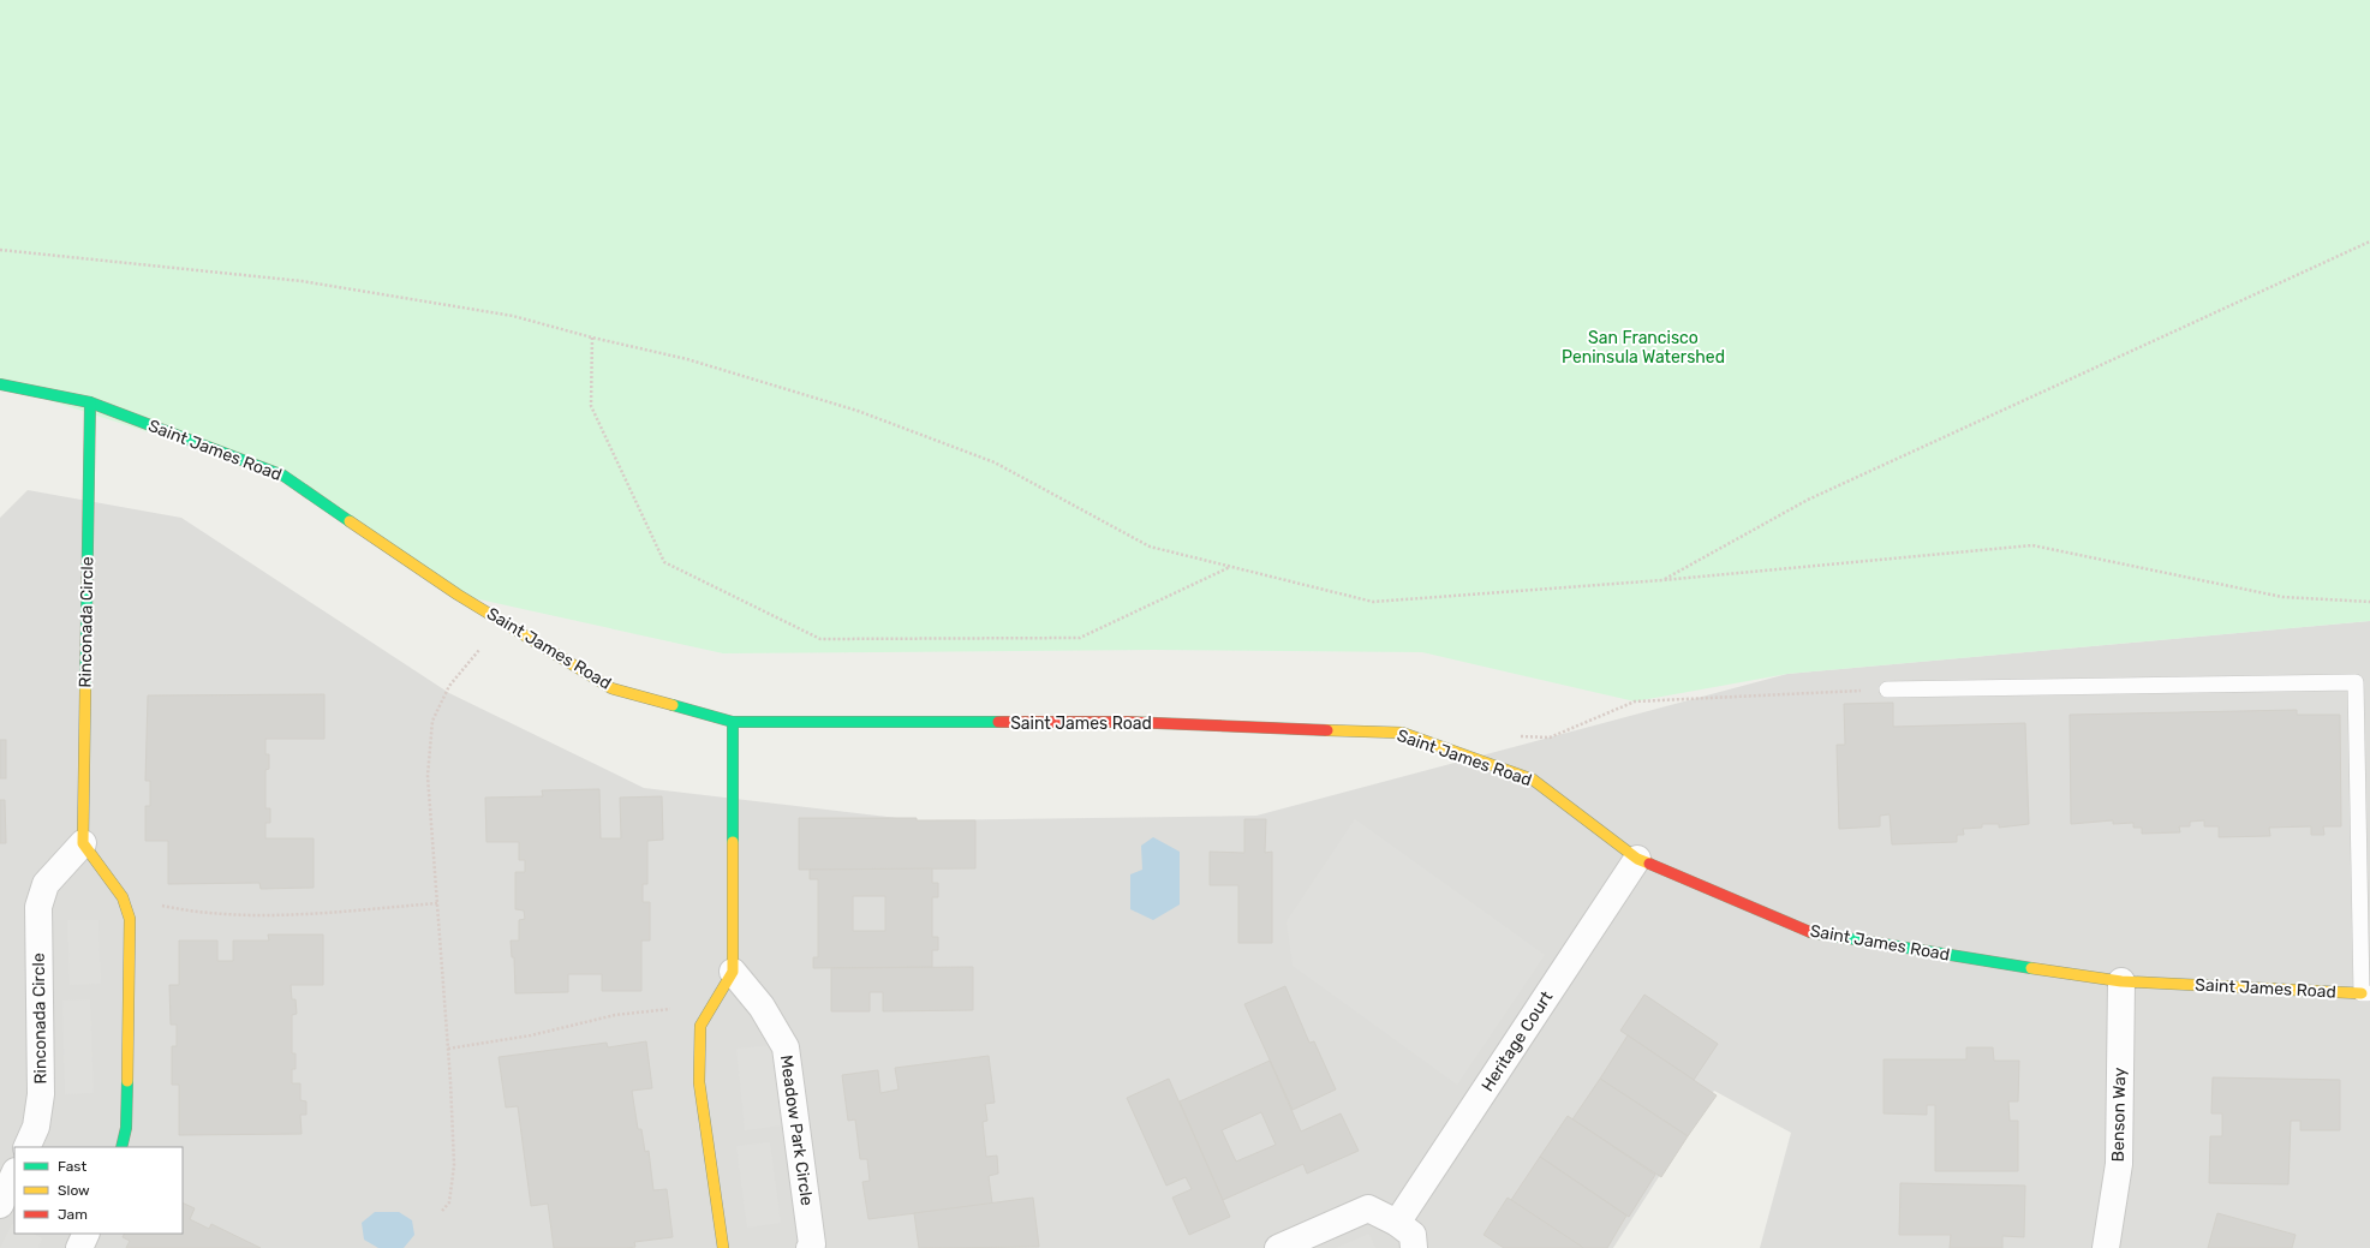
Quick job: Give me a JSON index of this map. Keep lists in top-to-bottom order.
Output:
{
  "streets": {
    "street": [
      "Saint James Road",
      "Rinconada Circle",
      "Heritage Court",
      "Benson Way",
      "Meadow Park Circle"
    ]
  },
  "crossings": [
    ["Saint James Road", "Rinconada Circle"],
    ["Saint James Road", "Heritage Court"],
    ["Saint James Road", "Benson Way"]
  ],
  "parks": ["San Francisco Peninsula Watershed"],
  "legend": ["Fast", "Slow", "Jam"]
}
